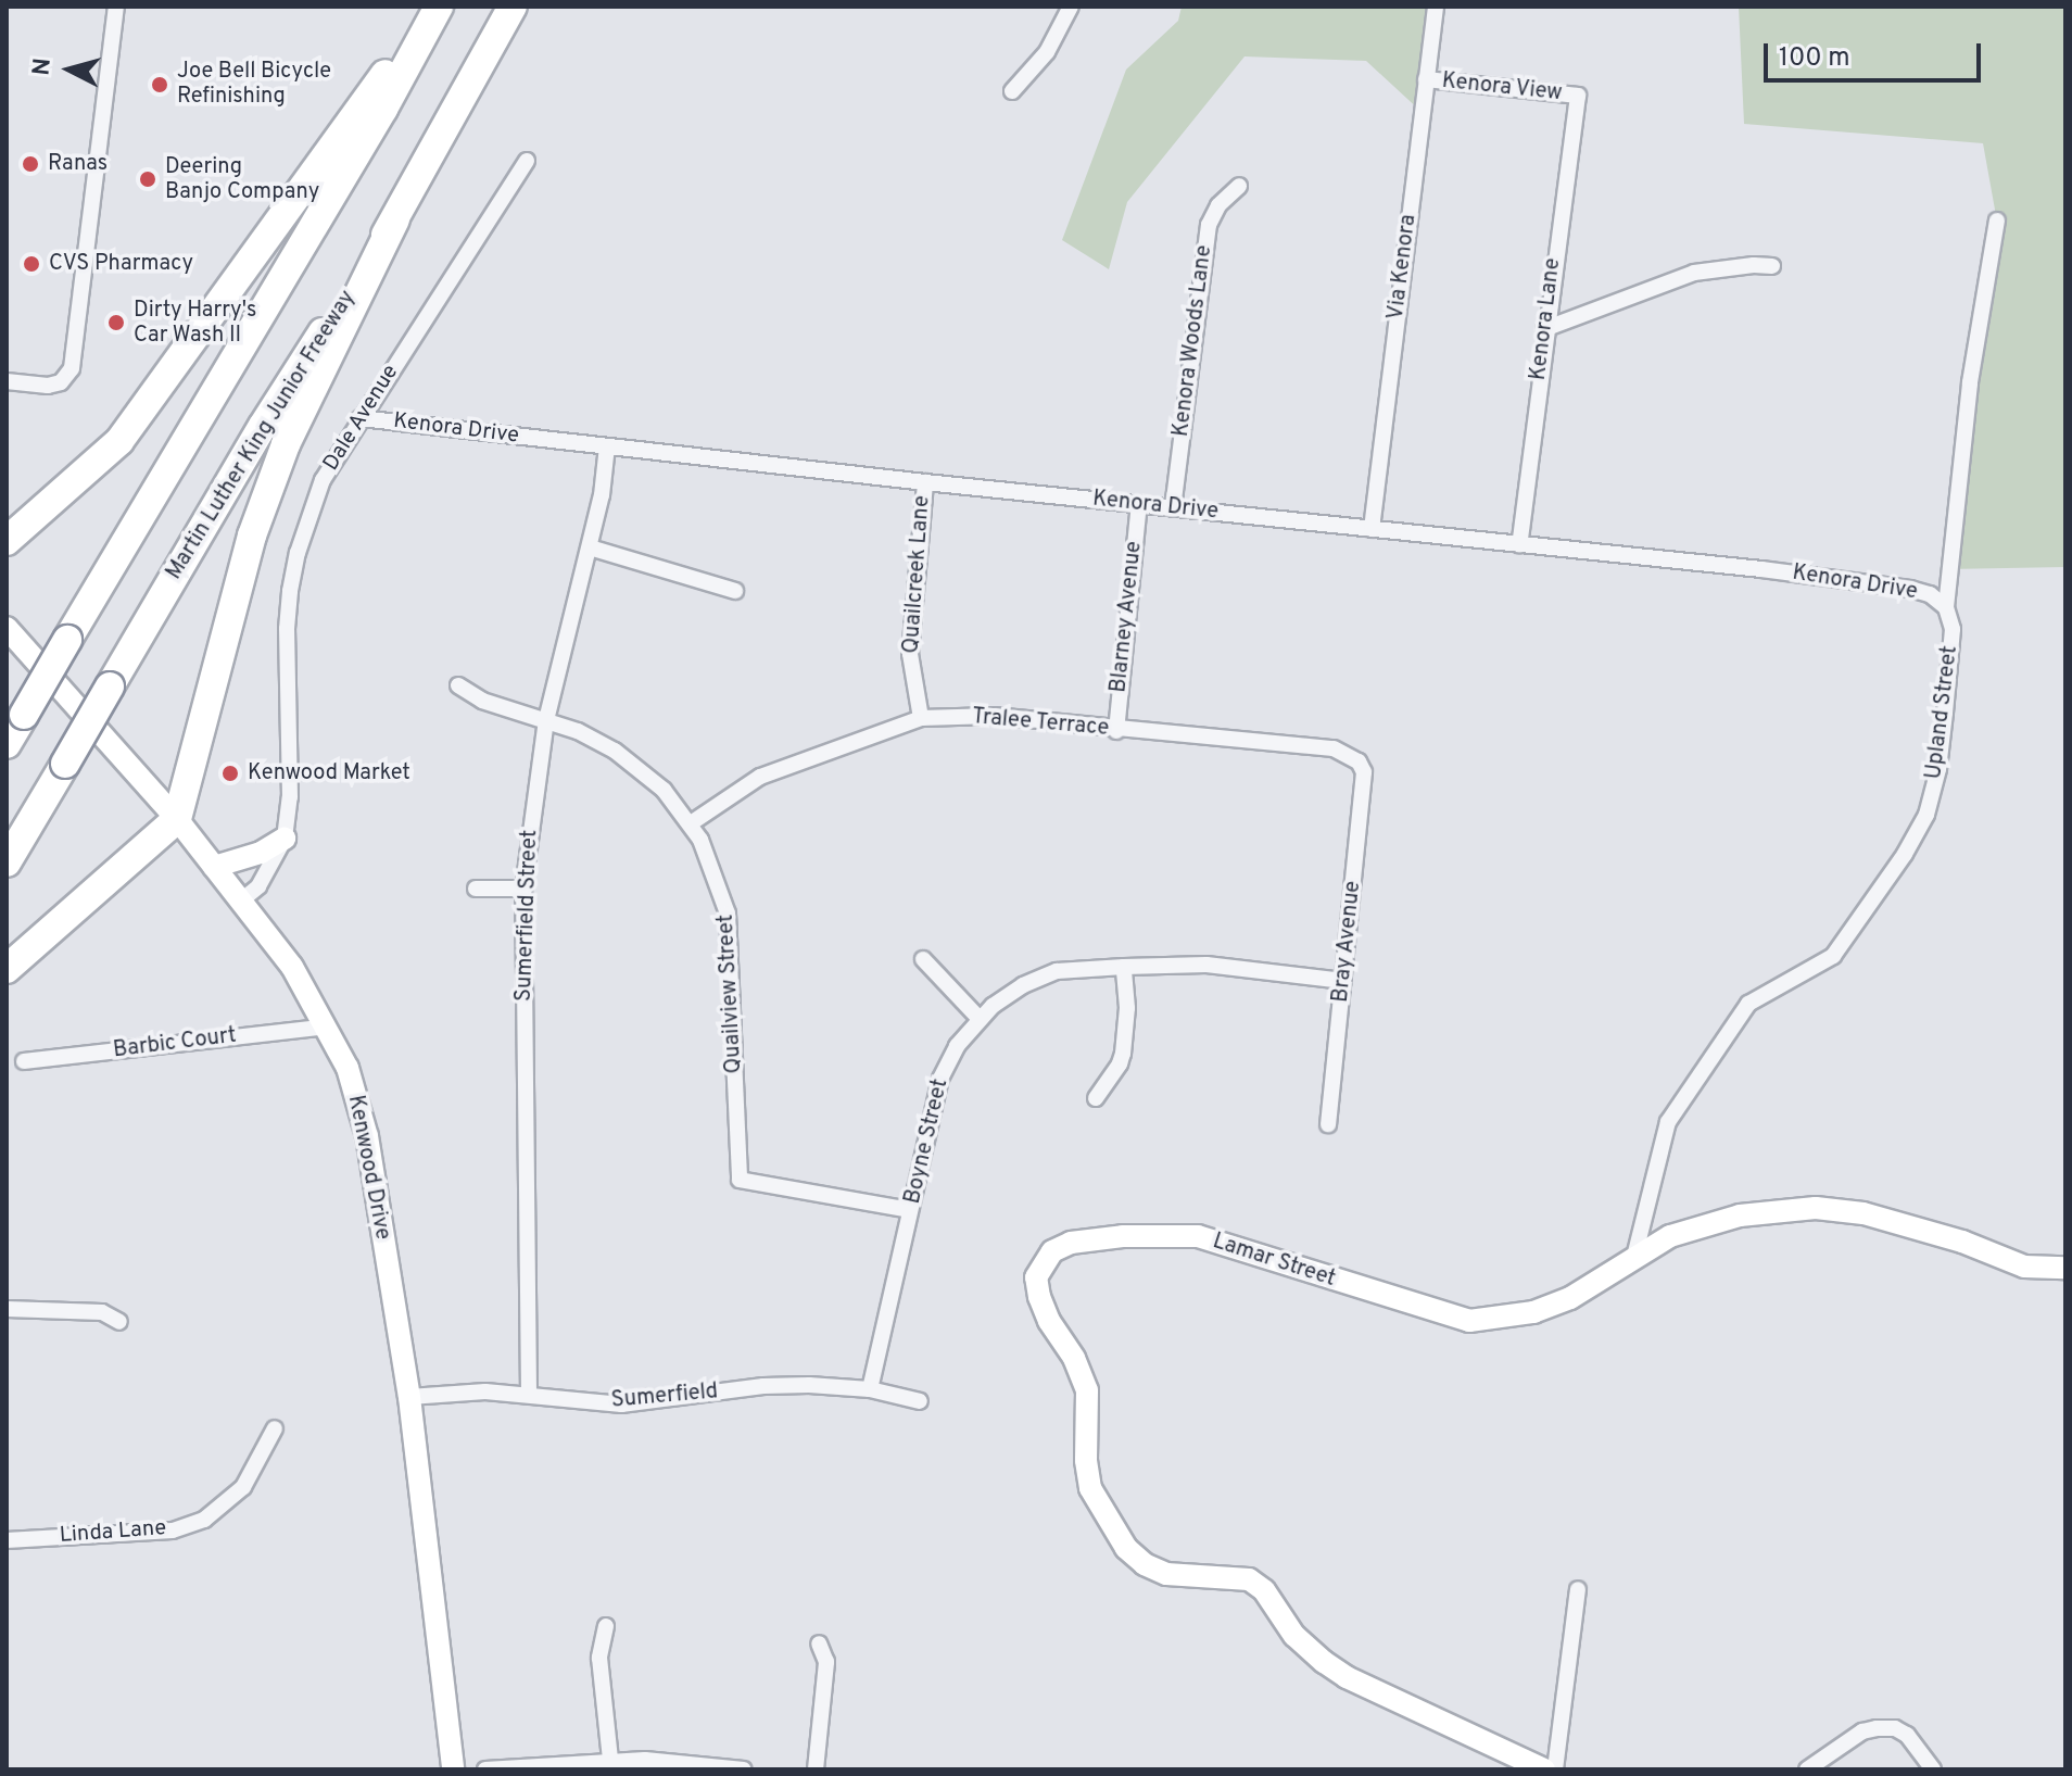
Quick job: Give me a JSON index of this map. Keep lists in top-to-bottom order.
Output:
{
  "streets": {
    "highway": ["Martin Luther King Junior Freeway"],
    "street": [
      "Kenora View",
      "Via Kenora",
      "Kenora Lane",
      "Kenora Woods Lane",
      "Dale Avenue",
      "Kenora Drive",
      "Quailcreek Lane",
      "Blarney Avenue",
      "Upland Street",
      "Tralee Terrace",
      "Sumerfield Street",
      "Bray Avenue",
      "Quailview Street",
      "Barbic Court",
      "Boyne Street",
      "Kenwood Drive",
      "Lamar Street",
      "Sumerfield",
      "Linda Lane"
    ]
  },
  "crossings": [
    ["Kenora View", "Via Kenora"],
    ["Kenora View", "Kenora Lane"],
    ["Via Kenora", "Kenora Drive"],
    ["Kenora Lane", "Kenora Drive"],
    ["Kenora Woods Lane", "Kenora Drive"],
    ["Dale Avenue", "Kenora Drive"],
    ["Dale Avenue", "Kenwood Drive"],
    ["Kenora Drive", "Quailcreek Lane"],
    ["Kenora Drive", "Blarney Avenue"],
    ["Kenora Drive", "Upland Street"],
    ["Kenora Drive", "Sumerfield Street"],
    ["Quailcreek Lane", "Tralee Terrace"],
    ["Blarney Avenue", "Tralee Terrace"],
    ["Upland Street", "Lamar Street"],
    ["Tralee Terrace", "Bray Avenue"],
    ["Tralee Terrace", "Quailview Street"],
    ["Sumerfield Street", "Quailview Street"],
    ["Sumerfield Street", "Sumerfield"],
    ["Bray Avenue", "Boyne Street"],
    ["Quailview Street", "Boyne Street"],
    ["Barbic Court", "Kenwood Drive"],
    ["Boyne Street", "Sumerfield"],
    ["Kenwood Drive", "Sumerfield"]
  ],
  "places": [
    "Joe Bell Bicycle Refinishing",
    "Ranas",
    "Deering Banjo Company",
    "CVS Pharmacy",
    "Dirty Harry's Car Wash II",
    "Kenwood Market"
  ],
  "scale_bar": "100 m",
  "north": "left"
}
